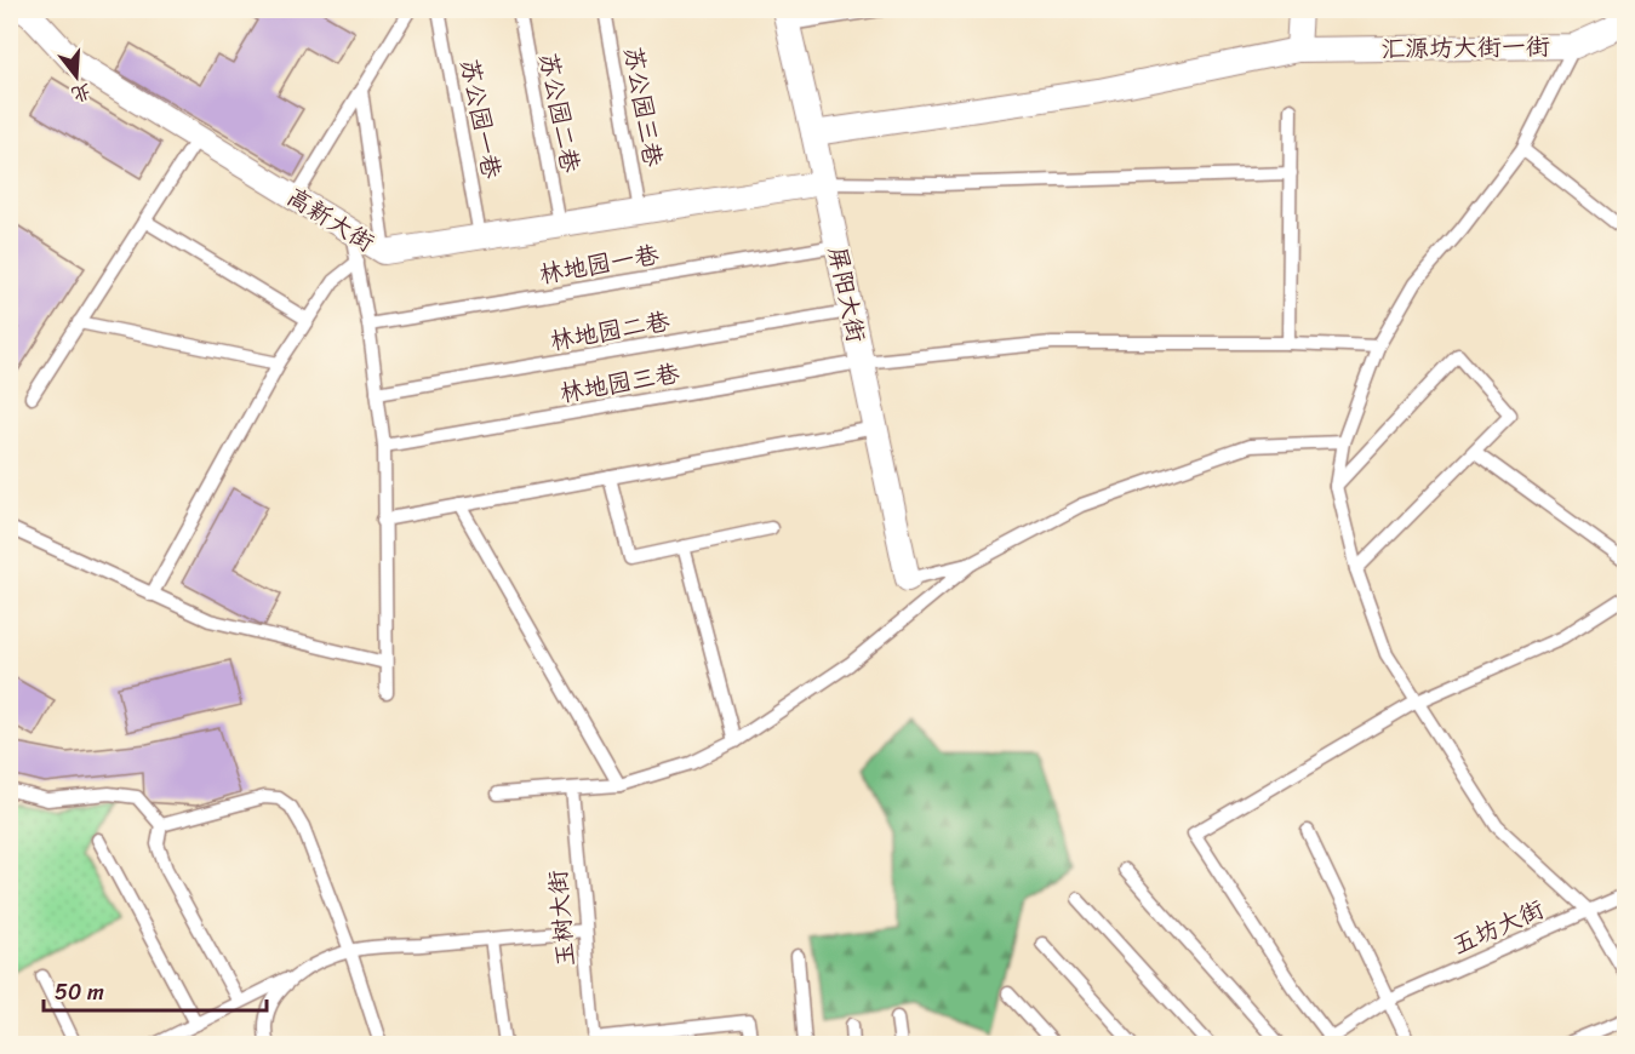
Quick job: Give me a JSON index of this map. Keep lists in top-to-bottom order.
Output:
{
  "streets": {
    "street": ["汇源坊大街一街", "高新大街", "屏阳大街"],
    "lane": [
      "苏公园三巷",
      "苏公园二巷",
      "苏公园一巷",
      "林地园一巷",
      "林地园二巷",
      "林地园三巷",
      "玉树大街",
      "五坊大街"
    ]
  },
  "crossings": [
    ["汇源坊大街一街", "屏阳大街"],
    ["苏公园三巷", "高新大街"],
    ["苏公园二巷", "高新大街"],
    ["苏公园一巷", "高新大街"],
    ["高新大街", "屏阳大街"],
    ["林地园一巷", "屏阳大街"],
    ["屏阳大街", "林地园二巷"],
    ["屏阳大街", "林地园三巷"]
  ],
  "scale_bar": "50 m",
  "north": "bottom"
}
